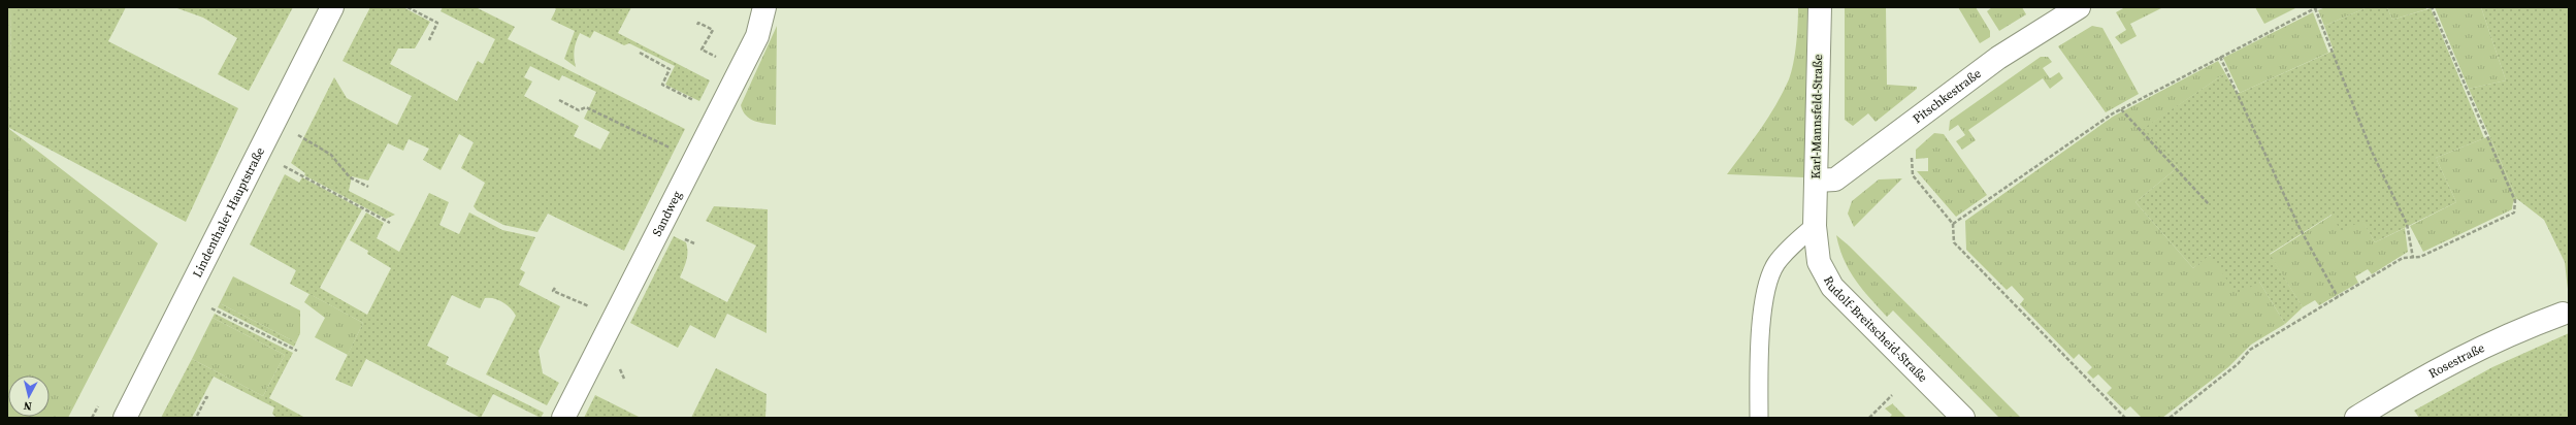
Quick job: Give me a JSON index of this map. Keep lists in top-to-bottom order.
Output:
{
  "streets": {
    "street": [
      "Pitschkestraße",
      "Karl-Mannsfeld-Straße",
      "Lindenthaler Hauptstraße",
      "Sandweg",
      "Rudolf-Breitscheid-Straße",
      "Rosestraße"
    ]
  },
  "crossings": [
    ["Pitschkestraße", "Karl-Mannsfeld-Straße"],
    ["Karl-Mannsfeld-Straße", "Rudolf-Breitscheid-Straße"]
  ],
  "north": "bottom"
}
